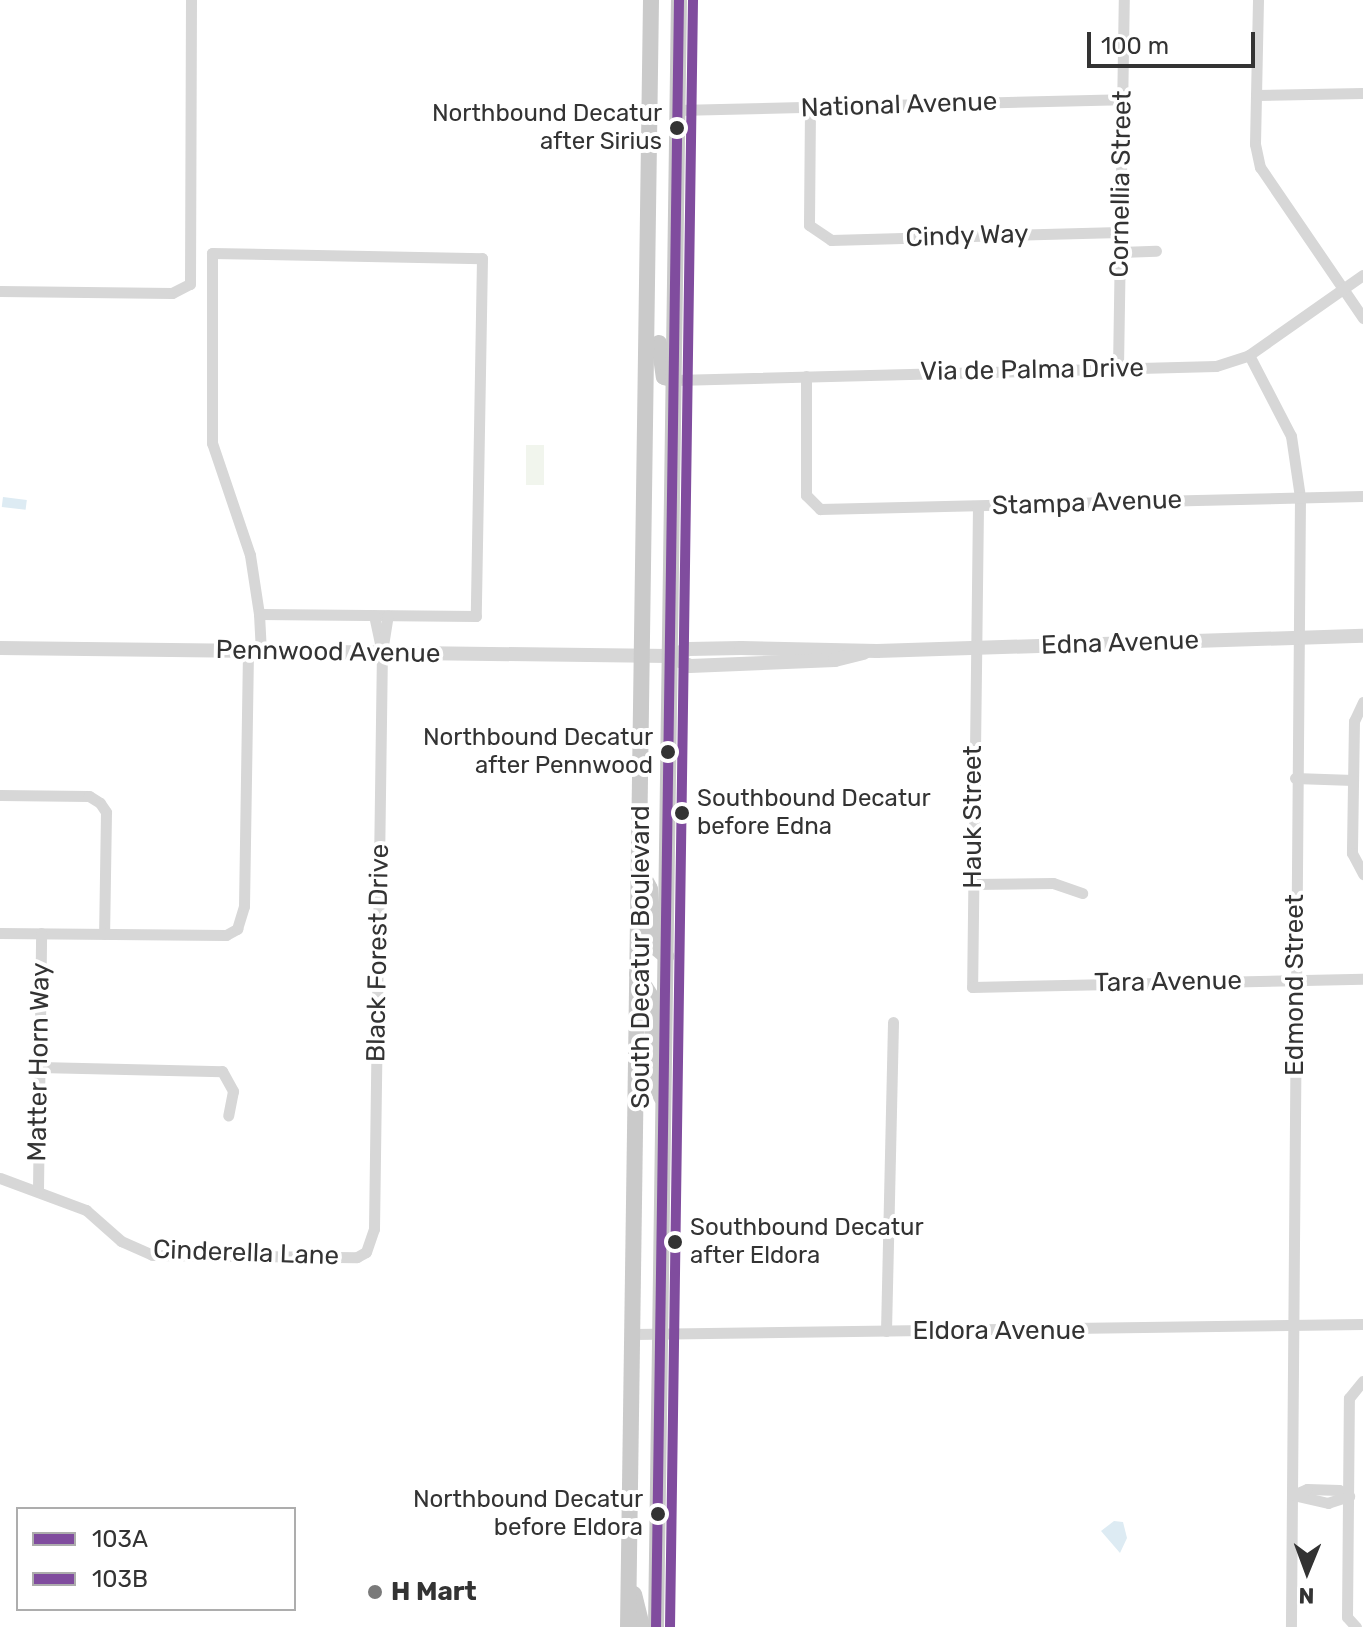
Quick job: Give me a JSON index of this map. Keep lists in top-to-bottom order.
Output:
{
  "streets": {
    "main road": ["South Decatur Boulevard"],
    "street": [
      "National Avenue",
      "Cornellia Street",
      "Cindy Way",
      "Via de Palma Drive",
      "Stampa Avenue",
      "Edna Avenue",
      "Pennwood Avenue",
      "Hauk Street",
      "Black Forest Drive",
      "Tara Avenue",
      "Edmond Street",
      "Matter Horn Way",
      "Cinderella Lane",
      "Eldora Avenue"
    ]
  },
  "crossings": [
    ["National Avenue", "Cornellia Street"],
    ["National Avenue", "Cindy Way"],
    ["National Avenue", "South Decatur Boulevard"],
    ["Cornellia Street", "Cindy Way"],
    ["Cornellia Street", "Via de Palma Drive"],
    ["Via de Palma Drive", "Stampa Avenue"],
    ["Via de Palma Drive", "South Decatur Boulevard"],
    ["Via de Palma Drive", "Edmond Street"],
    ["Stampa Avenue", "Hauk Street"],
    ["Stampa Avenue", "Edmond Street"],
    ["Edna Avenue", "Pennwood Avenue"],
    ["Edna Avenue", "Hauk Street"],
    ["Edna Avenue", "South Decatur Boulevard"],
    ["Edna Avenue", "Edmond Street"],
    ["Pennwood Avenue", "Black Forest Drive"],
    ["Pennwood Avenue", "South Decatur Boulevard"],
    ["Hauk Street", "Tara Avenue"],
    ["Black Forest Drive", "Cinderella Lane"],
    ["South Decatur Boulevard", "Eldora Avenue"],
    ["Tara Avenue", "Edmond Street"],
    ["Edmond Street", "Eldora Avenue"],
    ["Matter Horn Way", "Cinderella Lane"]
  ],
  "places": [
    "Northbound Decatur after Sirius",
    "Northbound Decatur after Pennwood",
    "Southbound Decatur before Edna",
    "Southbound Decatur after Eldora",
    "Northbound Decatur before Eldora",
    "H Mart"
  ],
  "lines": ["transit line 103A", "transit line 103B"],
  "legend": ["103A", "103B"],
  "scale_bar": "100 m",
  "north": "bottom"
}
